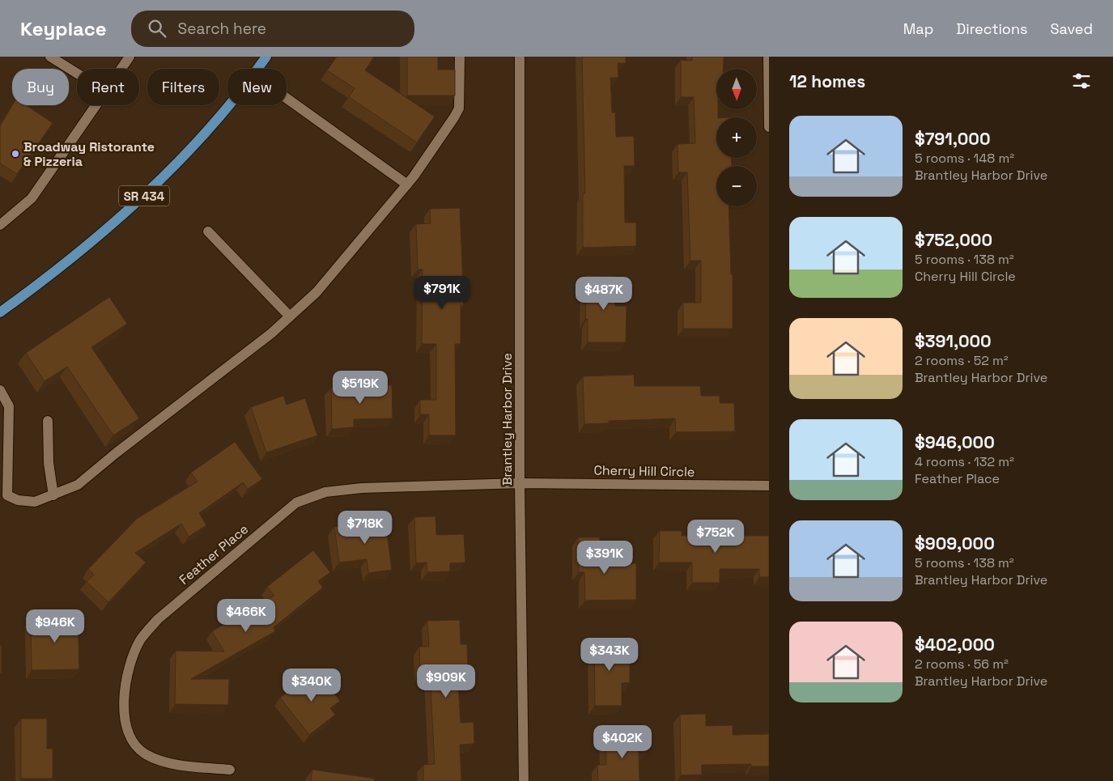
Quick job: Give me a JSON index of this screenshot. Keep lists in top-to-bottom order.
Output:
{
  "streets": {
    "main road": ["SR 434"],
    "street": ["Brantley Harbor Drive", "Cherry Hill Circle", "Feather Place"]
  },
  "crossings": [
    ["Brantley Harbor Drive", "Cherry Hill Circle"],
    ["Brantley Harbor Drive", "Feather Place"],
    ["Cherry Hill Circle", "Feather Place"]
  ],
  "places": ["Broadway Ristorante & Pizzeria"],
  "north": "bottom",
  "page": {
    "header": "Keyplace",
    "search": "Search here",
    "nav": ["Map", "Directions", "Saved"],
    "heading": "12 homes",
    "map_buttons": ["+", "−"],
    "chip": [
      "Buy",
      "Rent",
      "Filters",
      "New"
    ],
    "list": [
      {
        "name": "$791,000",
        "note": "5 rooms · 148 m² · Brantley Harbor Drive"
      },
      {
        "name": "$752,000",
        "note": "5 rooms · 138 m² · Cherry Hill Circle"
      },
      {
        "name": "$391,000",
        "note": "2 rooms · 52 m² · Brantley Harbor Drive"
      },
      {
        "name": "$946,000",
        "note": "4 rooms · 132 m² · Feather Place"
      },
      {
        "name": "$909,000",
        "note": "5 rooms · 138 m² · Brantley Harbor Drive"
      },
      {
        "name": "$402,000",
        "note": "2 rooms · 56 m² · Brantley Harbor Drive"
      }
    ],
    "price": [
      "$791K",
      "$487K",
      "$519K",
      "$718K",
      "$752K",
      "$391K",
      "$466K",
      "$946K",
      "$343K",
      "$909K",
      "$340K",
      "$402K"
    ]
  }
}
